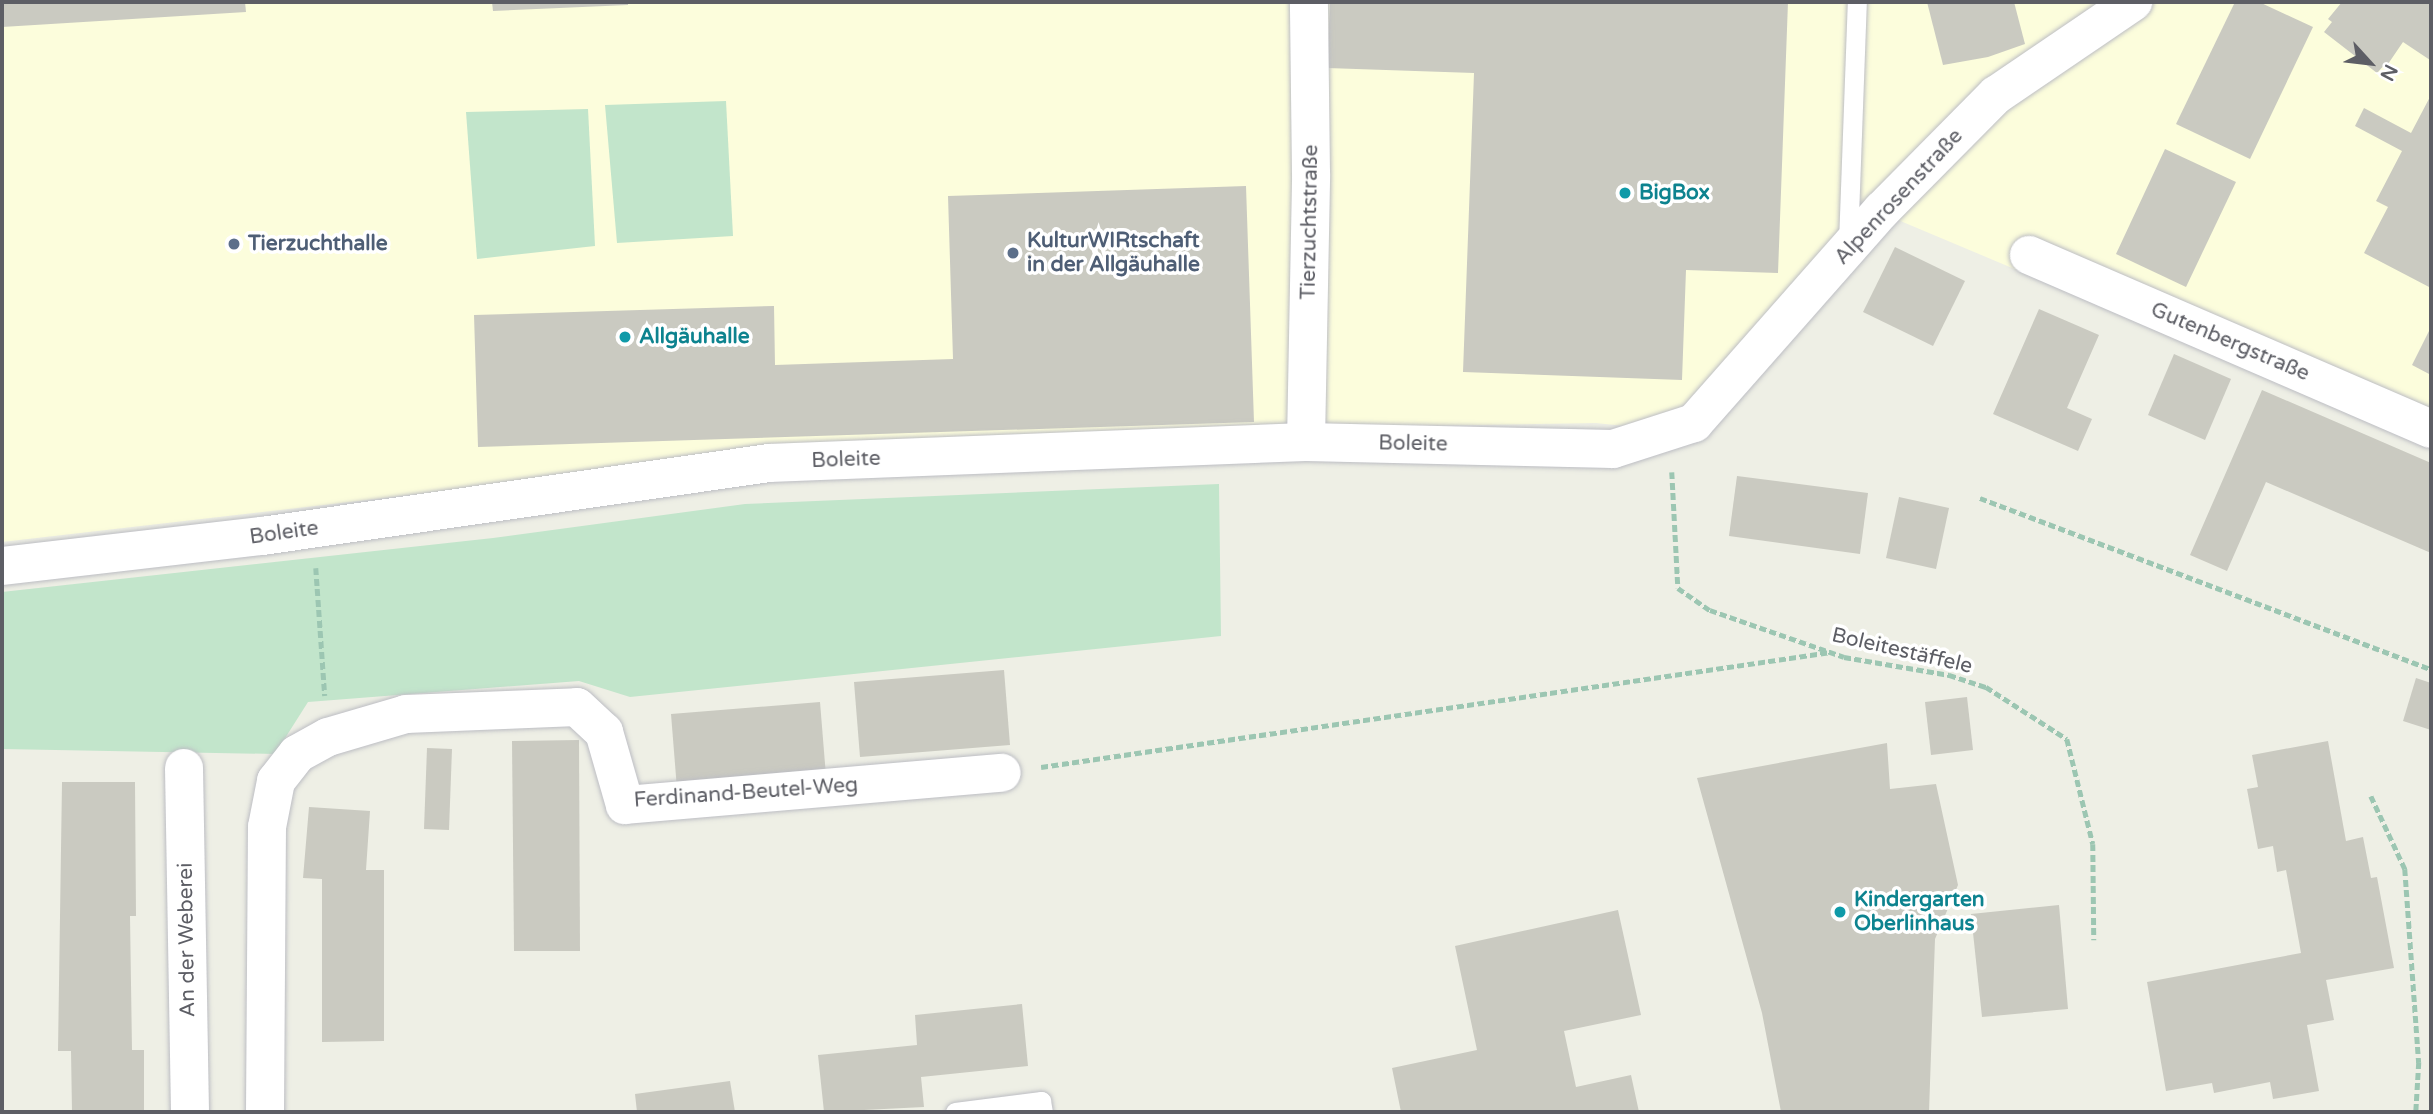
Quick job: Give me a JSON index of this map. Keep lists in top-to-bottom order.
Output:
{
  "streets": {
    "street": [
      "Alpenrosenstraße",
      "Tierzuchtstraße",
      "Gutenbergstraße",
      "Boleite",
      "Ferdinand-Beutel-Weg",
      "An der Weberei"
    ],
    "path": ["Boleitestäffele"]
  },
  "crossings": [
    ["Alpenrosenstraße", "Boleite"],
    ["Alpenrosenstraße", "Boleitestäffele"],
    ["Tierzuchtstraße", "Boleite"],
    ["Boleite", "Boleitestäffele"]
  ],
  "places": [
    "BigBox",
    "Tierzuchthalle",
    "KulturWIRtschaft in der Allgäuhalle",
    "Allgäuhalle",
    "Kindergarten Oberlinhaus"
  ],
  "north": "bottom right"
}
